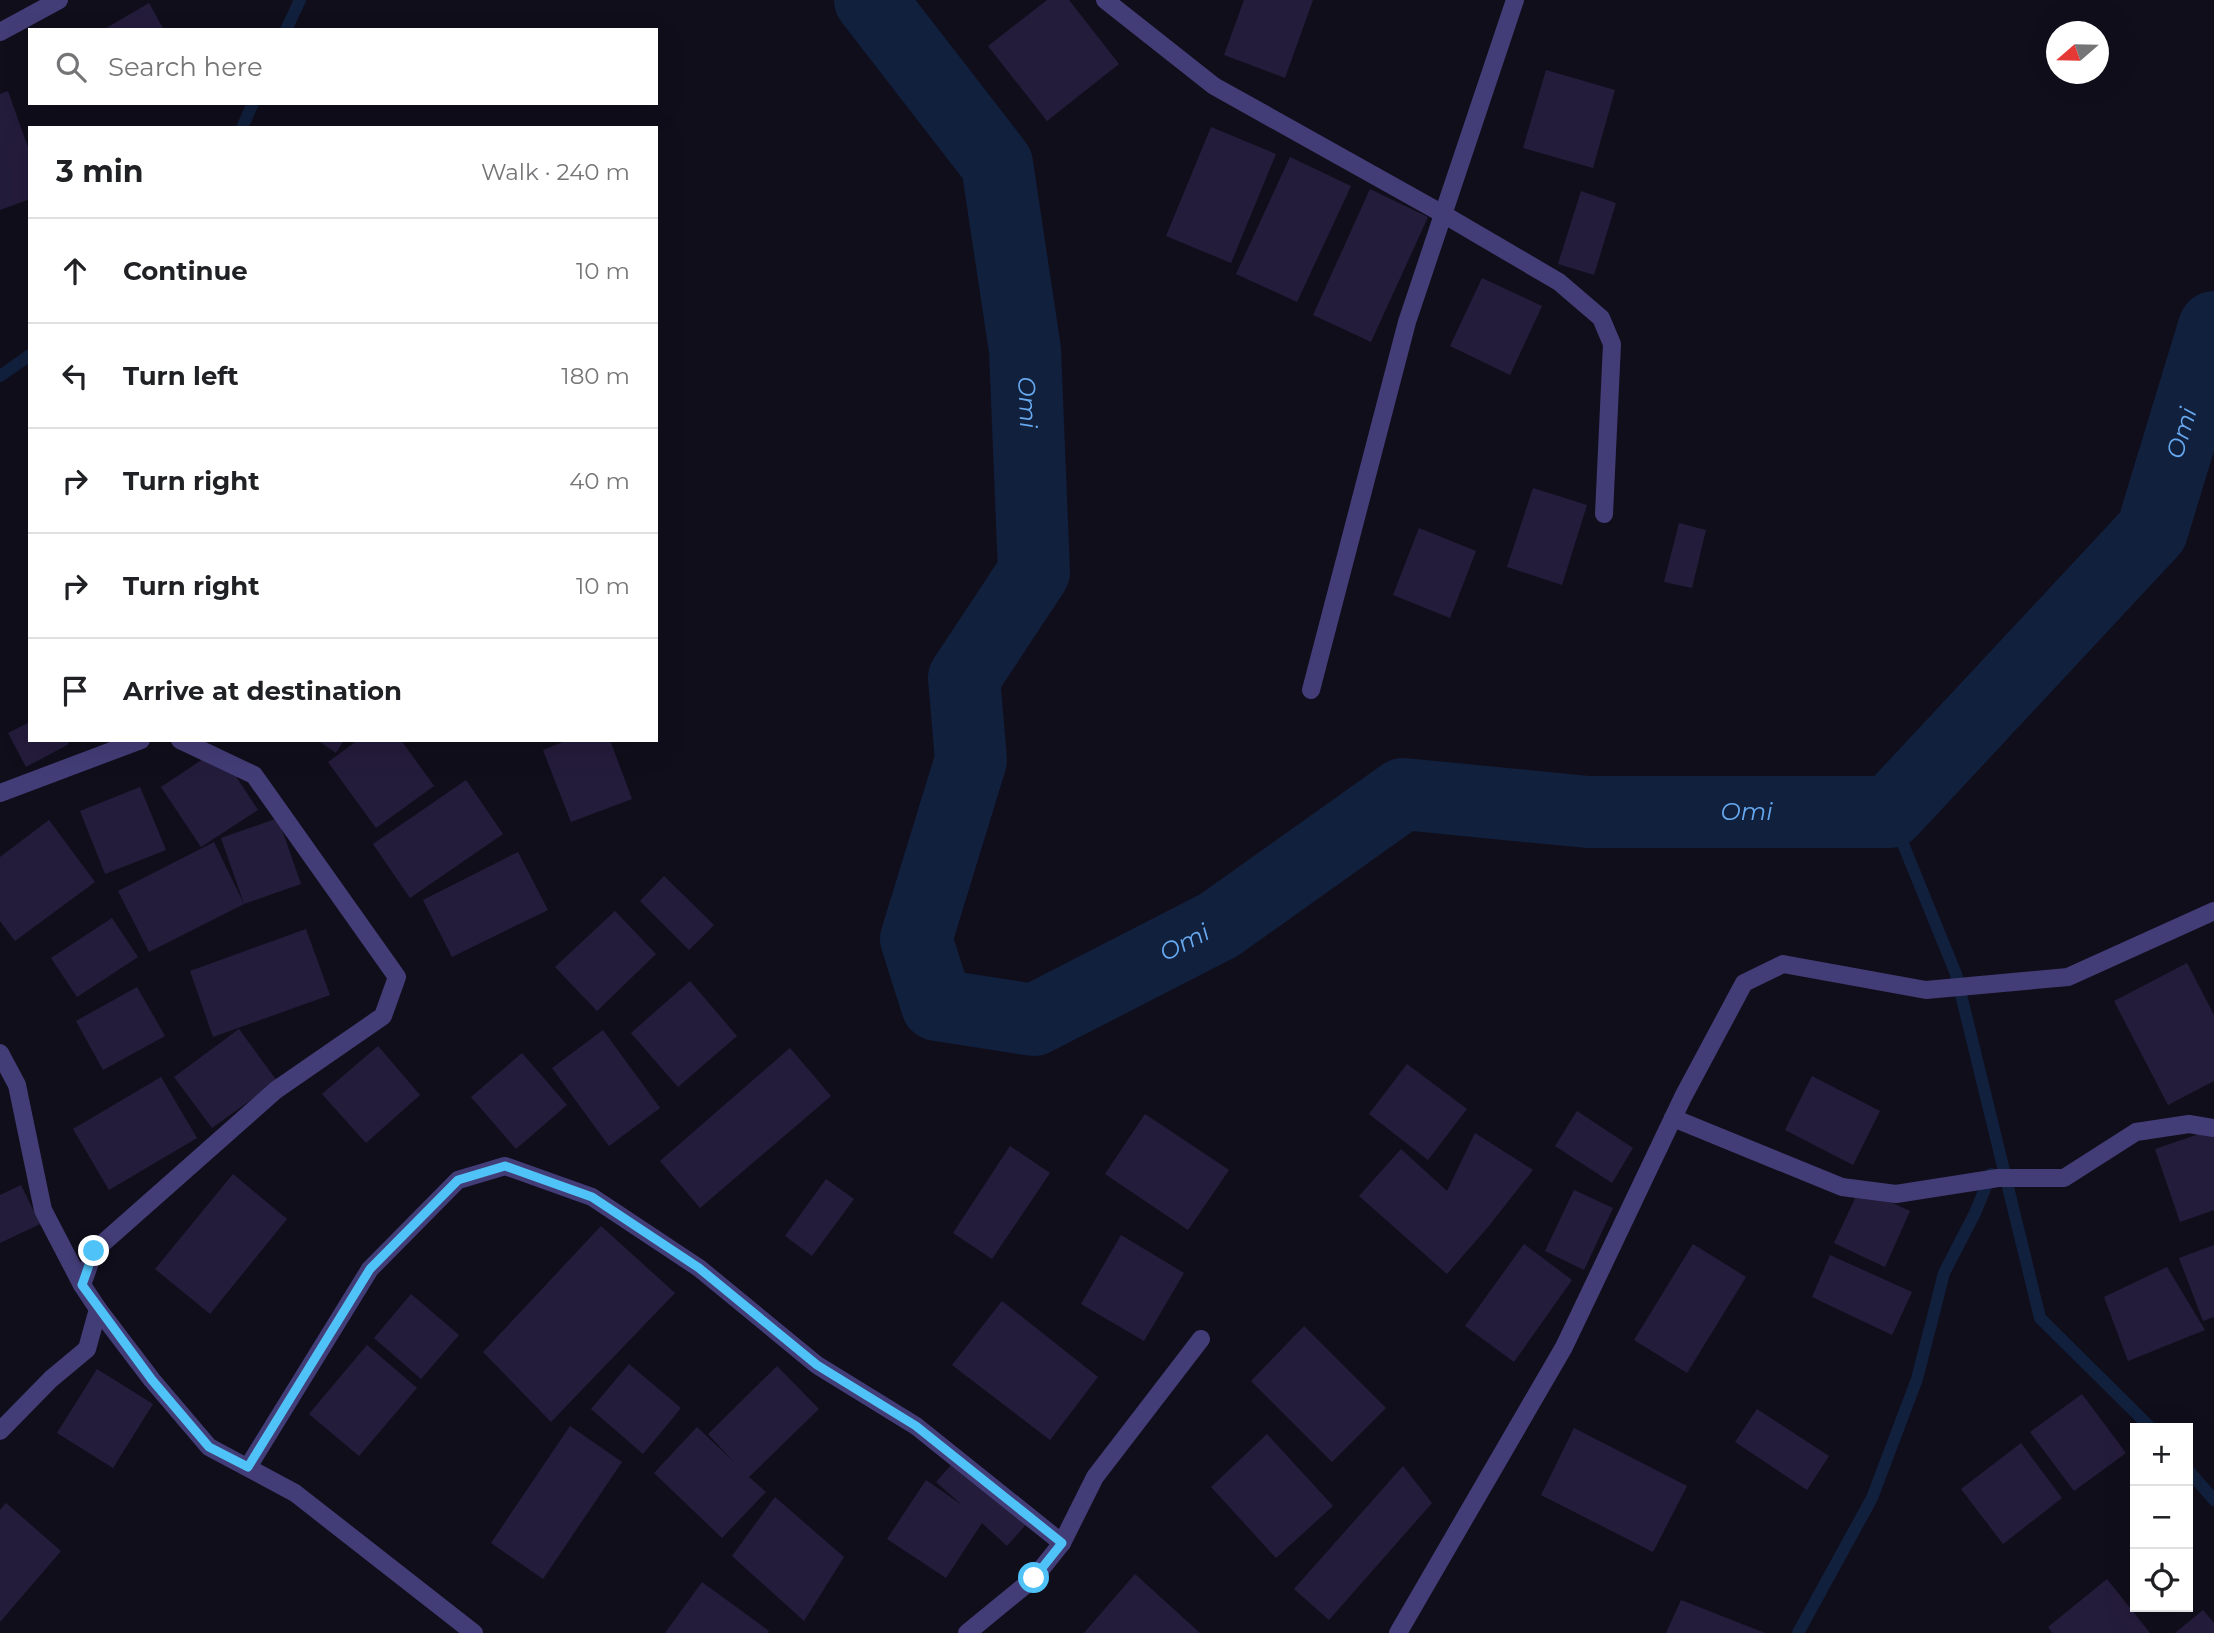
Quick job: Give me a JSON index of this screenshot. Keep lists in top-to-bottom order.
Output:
{
  "water": ["Omi"],
  "north": "left",
  "page": {
    "search": "Search here",
    "heading": ["3 min", "Walk · 240 m"],
    "list": [
      ["Continue", "10 m"],
      ["Turn left", "180 m"],
      ["Turn right", "40 m"],
      ["Turn right", "10 m"],
      "Arrive at destination"
    ],
    "map_buttons": ["+", "−"]
  }
}
